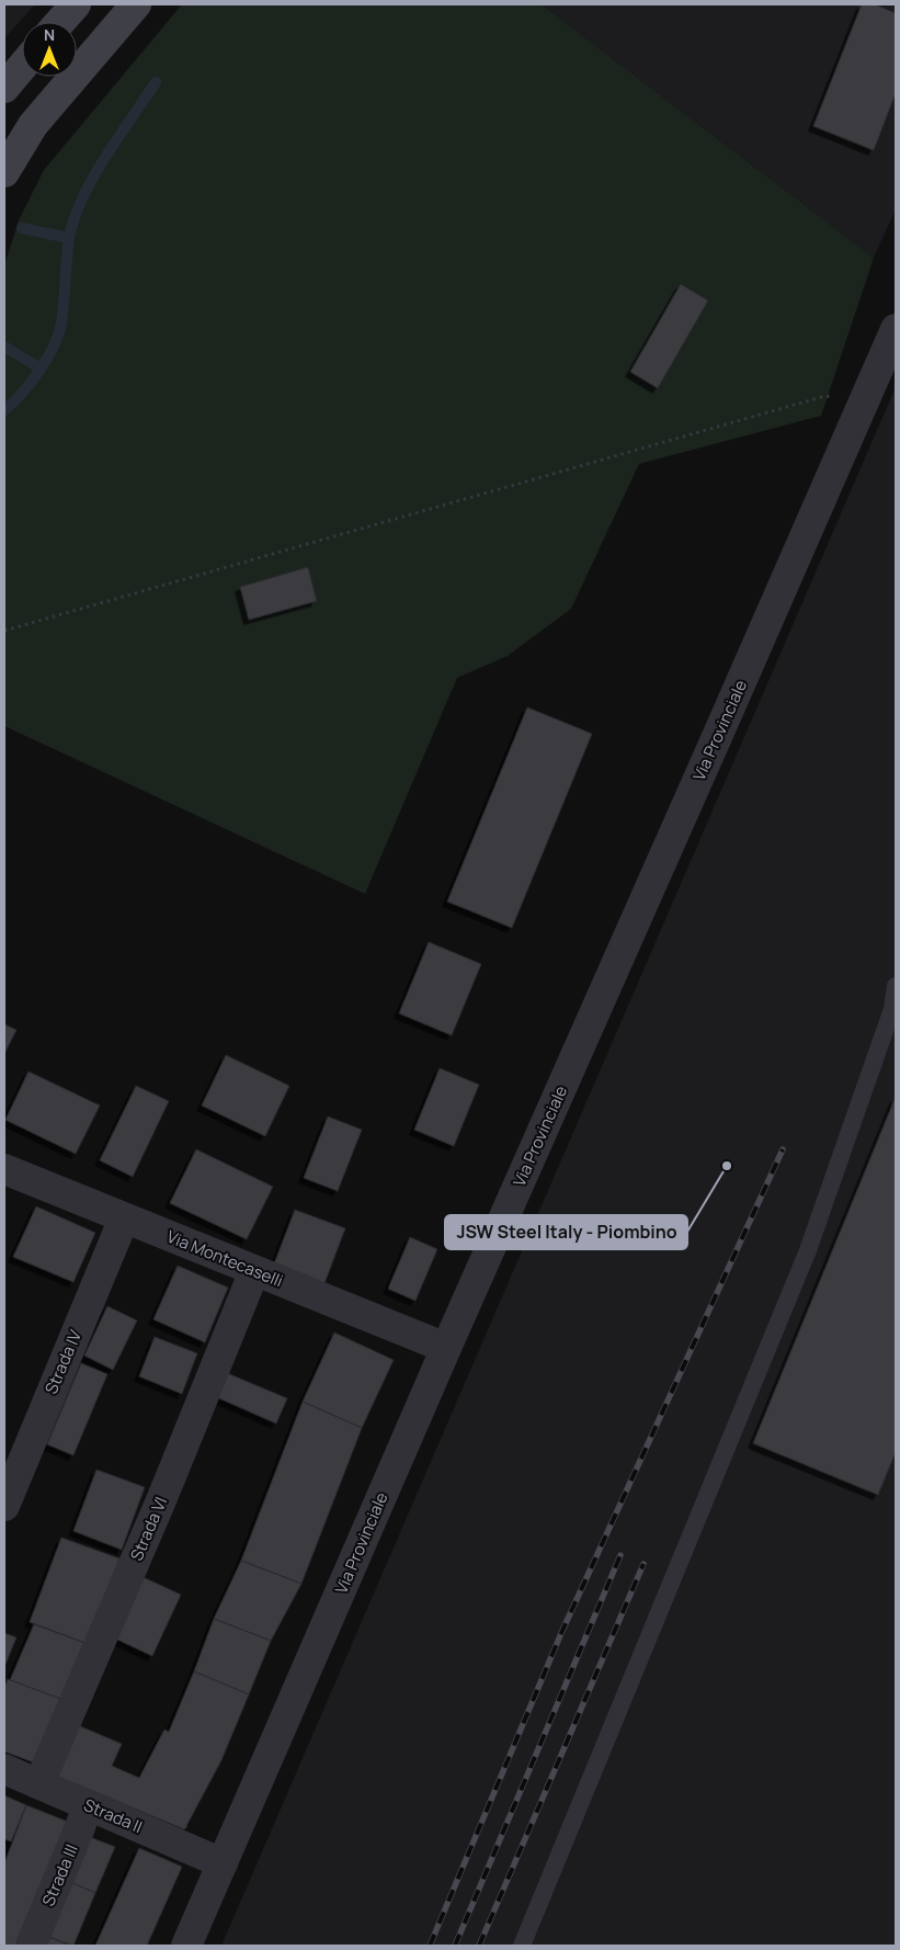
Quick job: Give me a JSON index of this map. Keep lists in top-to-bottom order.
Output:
{
  "streets": {
    "street": [
      "Via Provinciale",
      "Via Montecaselli",
      "Strada IV",
      "Strada VI",
      "Strada II",
      "Strada III"
    ]
  },
  "crossings": [
    ["Via Provinciale", "Via Montecaselli"],
    ["Via Provinciale", "Strada II"],
    ["Via Montecaselli", "Strada IV"],
    ["Via Montecaselli", "Strada VI"],
    ["Strada VI", "Strada II"],
    ["Strada II", "Strada III"]
  ],
  "places": ["JSW Steel Italy - Piombino"],
  "north": "top"
}
